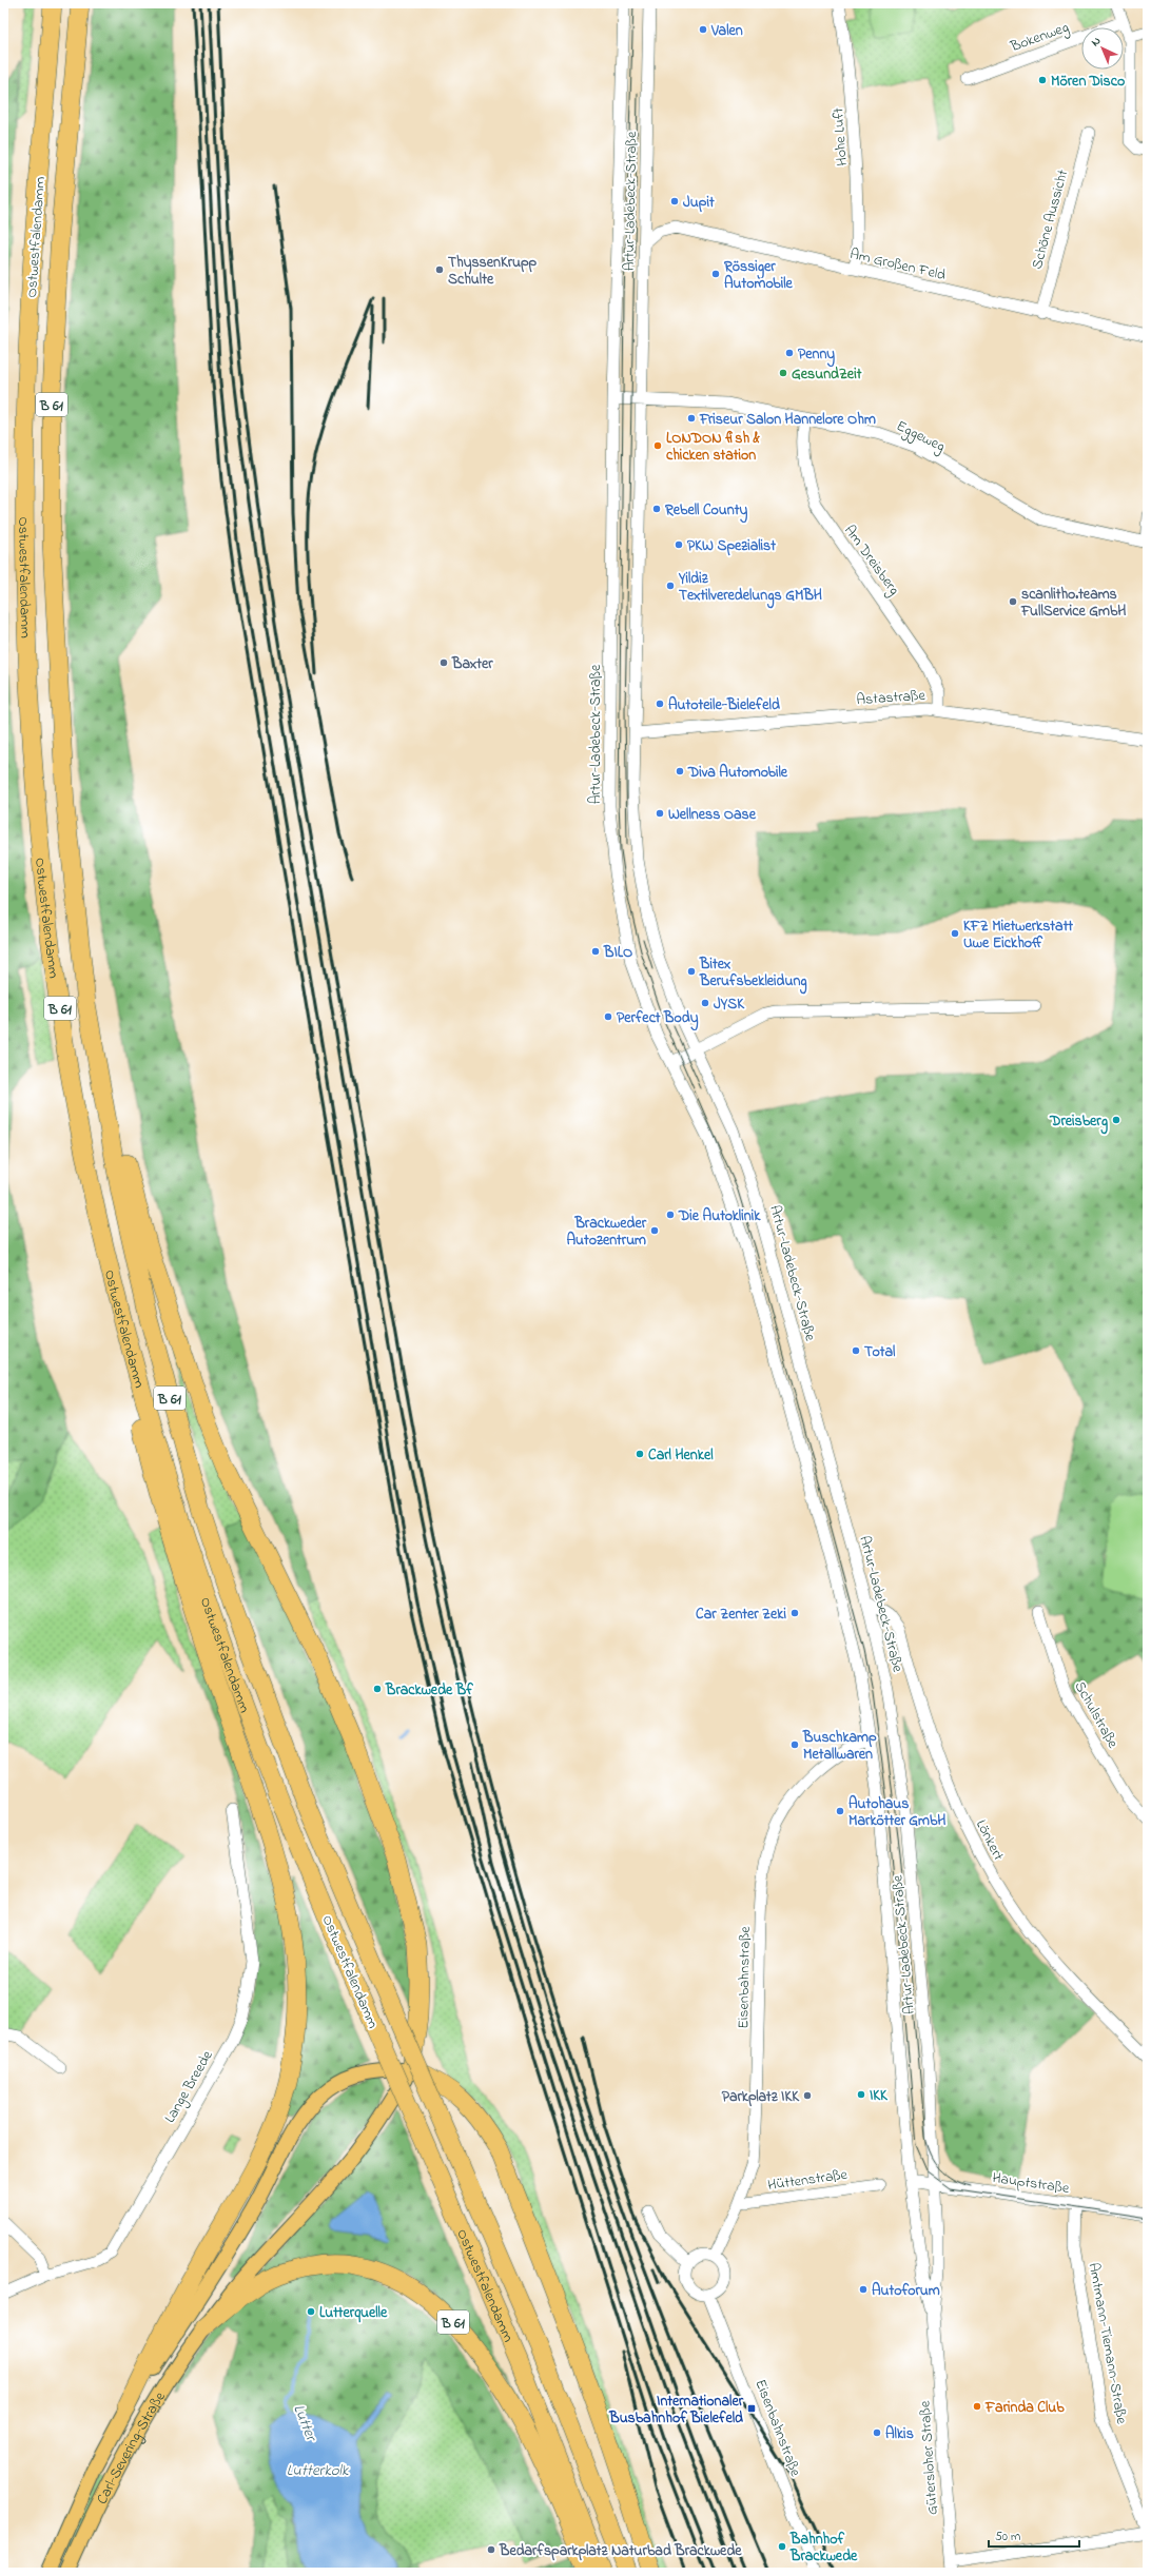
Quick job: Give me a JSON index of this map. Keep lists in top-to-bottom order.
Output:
{
  "streets": {
    "highway": ["Ostwestfalendamm", "B 61"],
    "main road": ["Carl-Severing-Straße"],
    "street": [
      "Bokenweg",
      "Hohe Luft",
      "Artur-Ladebeck-Straße",
      "Schöne Aussicht",
      "Am Großen Feld",
      "Eggeweg",
      "Am Dreisberg",
      "Astastraße",
      "Schulstraße",
      "Lönkert",
      "Eisenbahnstraße",
      "Lange Breede",
      "Hüttenstraße",
      "Hauptstraße",
      "Amtmann-Tiemann-Straße",
      "Gütersloher Straße"
    ]
  },
  "crossings": [
    ["Hohe Luft", "Am Großen Feld"],
    ["Artur-Ladebeck-Straße", "Am Großen Feld"],
    ["Artur-Ladebeck-Straße", "Eggeweg"],
    ["Artur-Ladebeck-Straße", "Astastraße"],
    ["Artur-Ladebeck-Straße", "Lönkert"],
    ["Artur-Ladebeck-Straße", "Eisenbahnstraße"],
    ["Artur-Ladebeck-Straße", "Hauptstraße"],
    ["Artur-Ladebeck-Straße", "Gütersloher Straße"],
    ["Schöne Aussicht", "Am Großen Feld"],
    ["Ostwestfalendamm", "B 61"],
    ["B 61", "Carl-Severing-Straße"],
    ["Eggeweg", "Am Dreisberg"],
    ["Am Dreisberg", "Astastraße"],
    ["Eisenbahnstraße", "Hüttenstraße"],
    ["Hauptstraße", "Amtmann-Tiemann-Straße"],
    ["Hauptstraße", "Gütersloher Straße"]
  ],
  "water": ["Lutter", "Lutterkolk"],
  "places": {
    "other": [
      "Valen",
      "Mören Disco",
      "Jupit",
      "ThyssenKrupp Schulte",
      "Rössiger Automobile",
      "Penny",
      "GesundZeit",
      "Friseur Salon Hannelore Ohm",
      "LONDON fish & chicken station",
      "Rebell County",
      "PKW Spezialist",
      "Yildiz Textilveredelungs GMBH",
      "scanlitho.teams FullService GmbH",
      "Baxter",
      "Autoteile-Bielefeld",
      "Diva Automobile",
      "Wellness Oase",
      "KFZ Mietwerkstatt Uwe Eickhoff",
      "BILO",
      "Bitex Berufsbekleidung",
      "JYSK",
      "Perfect Body",
      "Dreisberg",
      "Die Autoklinik",
      "Brackweder Autozentrum",
      "Total",
      "Carl Henkel",
      "Car Zenter Zeki",
      "Brackwede Bf",
      "Buschkamp Metallwaren",
      "Autohaus Markötter GmbH",
      "IKK",
      "Parkplatz IKK",
      "Autoforum",
      "Lutterquelle",
      "Farinda Club",
      "Alkis",
      "Bahnhof Brackwede",
      "Bedarfsparkplatz Naturbad Brackwede"
    ],
    "transit": ["Internationaler Busbahnhof Bielefeld"]
  },
  "scale_bar": "50 m",
  "north": "top left"
}
